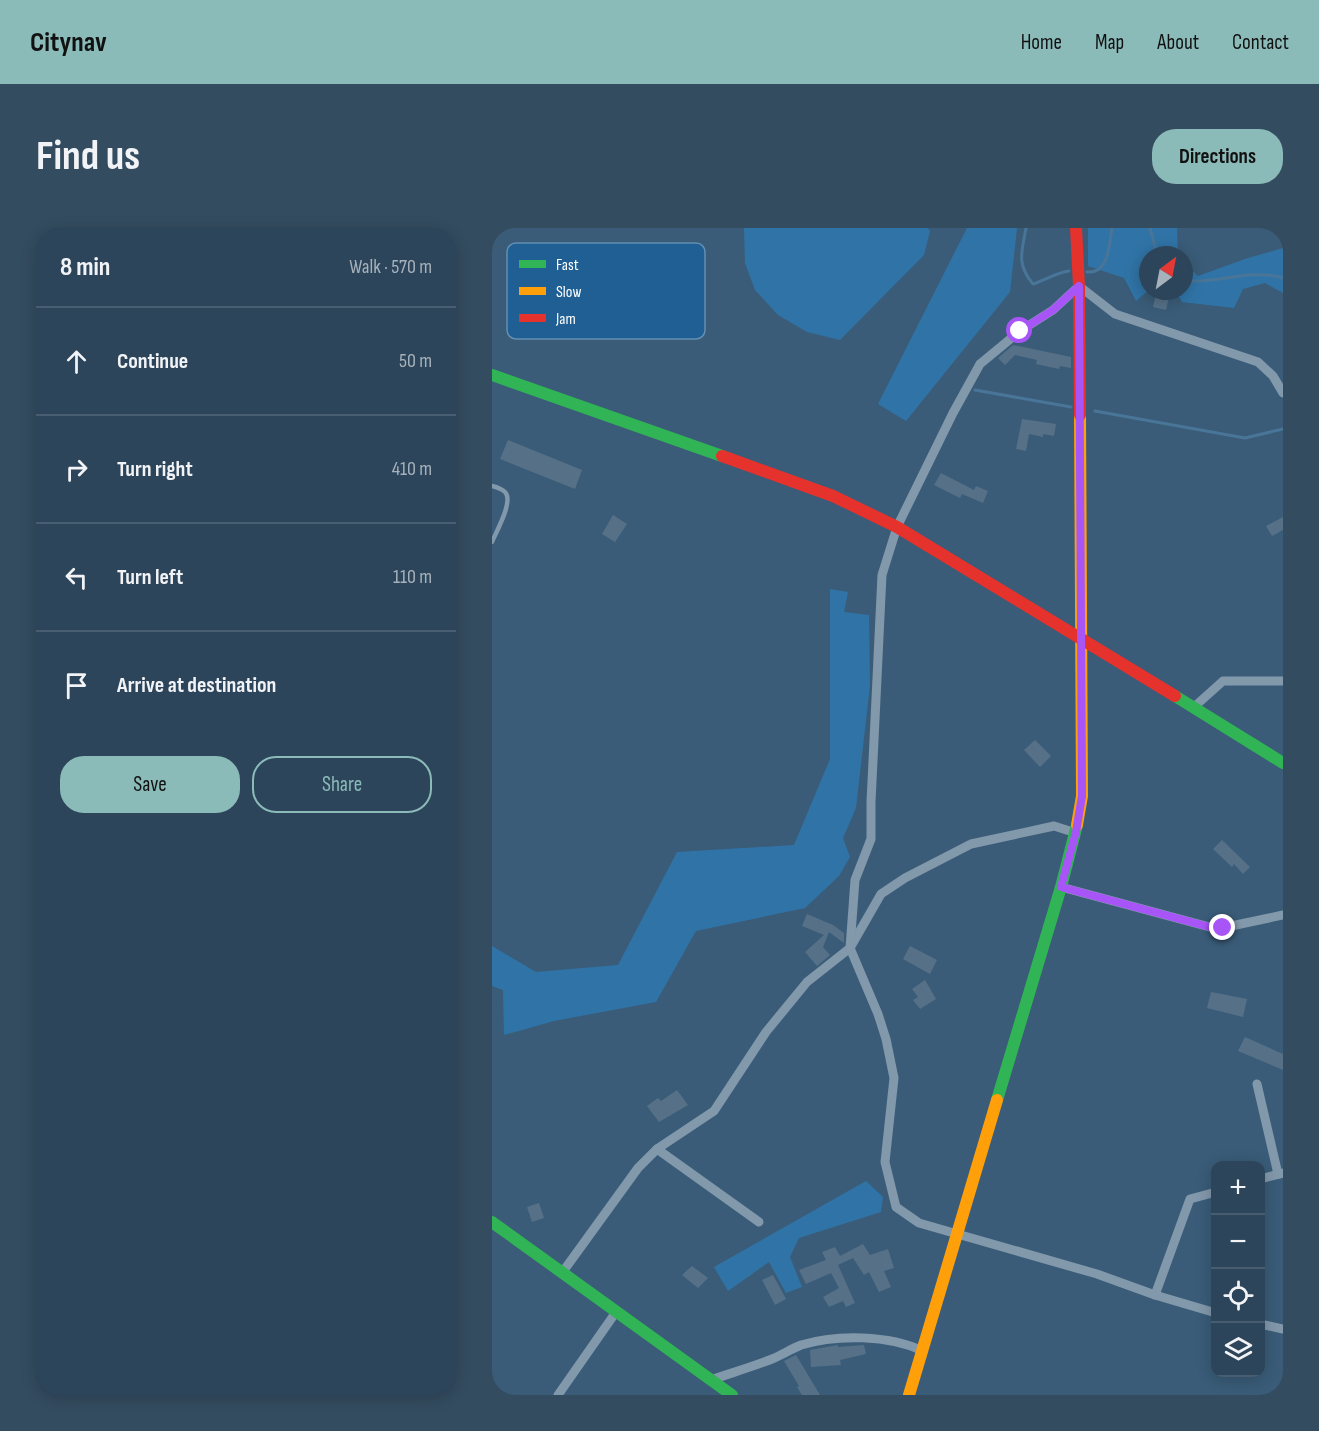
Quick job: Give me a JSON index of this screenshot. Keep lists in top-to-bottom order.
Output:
{
  "legend": ["Fast", "Slow", "Jam"],
  "north": "top right",
  "page": {
    "header": "Citynav",
    "nav": [
      "Home",
      "Map",
      "About",
      "Contact"
    ],
    "buttons": [
      "Directions",
      ["Save", "Share"]
    ],
    "title": "Find us",
    "heading": ["8 min", "Walk · 570 m"],
    "list": [
      ["Continue", "50 m"],
      ["Turn right", "410 m"],
      ["Turn left", "110 m"],
      "Arrive at destination"
    ],
    "map_buttons": ["+", "−"]
  }
}
